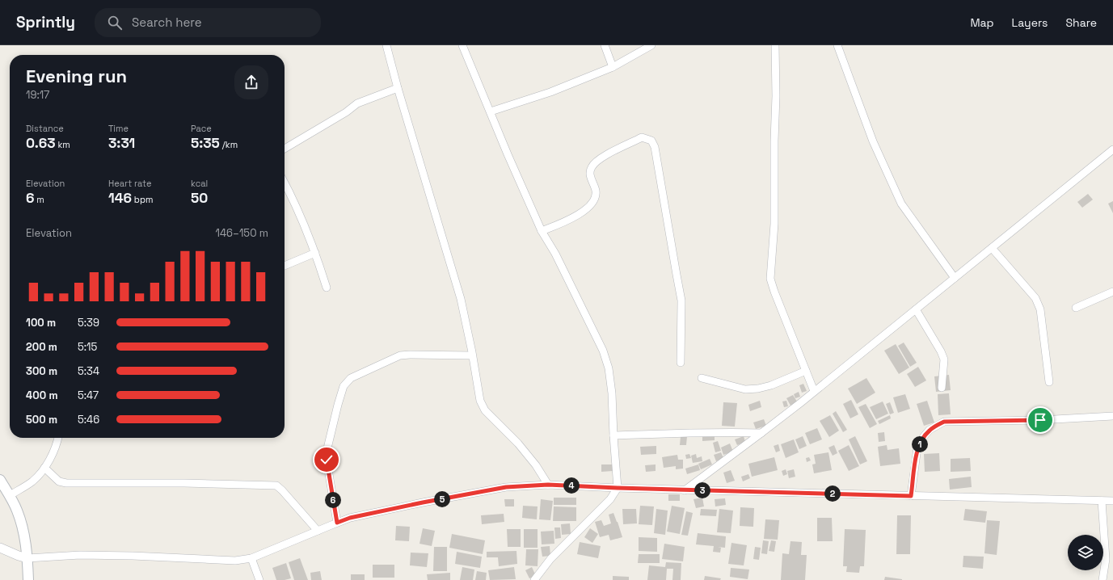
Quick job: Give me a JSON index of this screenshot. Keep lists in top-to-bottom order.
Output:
{
  "page": {
    "header": "Sprintly",
    "search": "Search here",
    "nav": ["Map", "Layers", "Share"],
    "heading": ["Evening run", "19:17"],
    "stats": [
      ["Distance", "0.63 km"],
      ["Time", "3:31"],
      ["Pace", "5:35 /km"],
      ["Elevation", "6 m"],
      ["Heart rate", "146 bpm"],
      ["kcal", "50"]
    ],
    "chart": ["Elevation", "146–150 m"],
    "list": [
      {
        "name": "100 m",
        "note": "5:39"
      },
      {
        "name": "200 m",
        "note": "5:15"
      },
      {
        "name": "300 m",
        "note": "5:34"
      },
      {
        "name": "400 m",
        "note": "5:47"
      },
      {
        "name": "500 m",
        "note": "5:46"
      }
    ],
    "pins": [
      "1",
      "4",
      "3",
      "2",
      "5",
      "6"
    ]
  }
}
